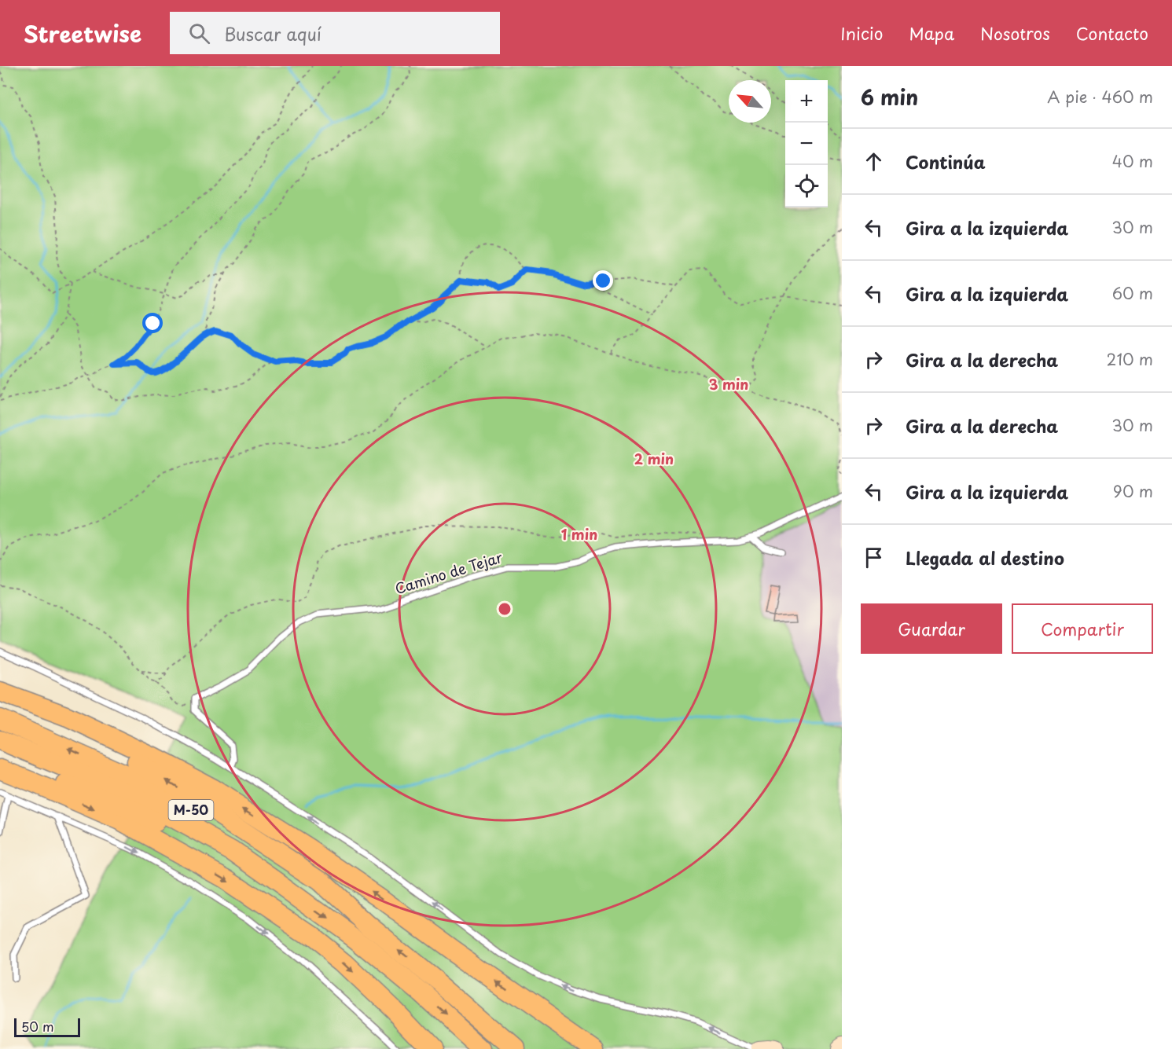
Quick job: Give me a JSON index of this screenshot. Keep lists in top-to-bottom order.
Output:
{
  "streets": {
    "highway": ["M-50"],
    "lane": ["Camino de Tejar"]
  },
  "scale_bar": "50 m",
  "north": "top left",
  "page": {
    "header": "Streetwise",
    "search": "Buscar aquí",
    "nav": [
      "Inicio",
      "Mapa",
      "Nosotros",
      "Contacto"
    ],
    "heading": ["6 min", "A pie · 460 m"],
    "map_buttons": ["+", "−"],
    "list": [
      ["Continúa", "40 m"],
      ["Gira a la izquierda", "30 m"],
      ["Gira a la izquierda", "60 m"],
      ["Gira a la derecha", "210 m"],
      ["Gira a la derecha", "30 m"],
      ["Gira a la izquierda", "90 m"],
      "Llegada al destino"
    ],
    "buttons": ["Guardar", "Compartir"],
    "scale": "50 m"
  },
  "rings": ["3 min", "2 min", "1 min"]
}
